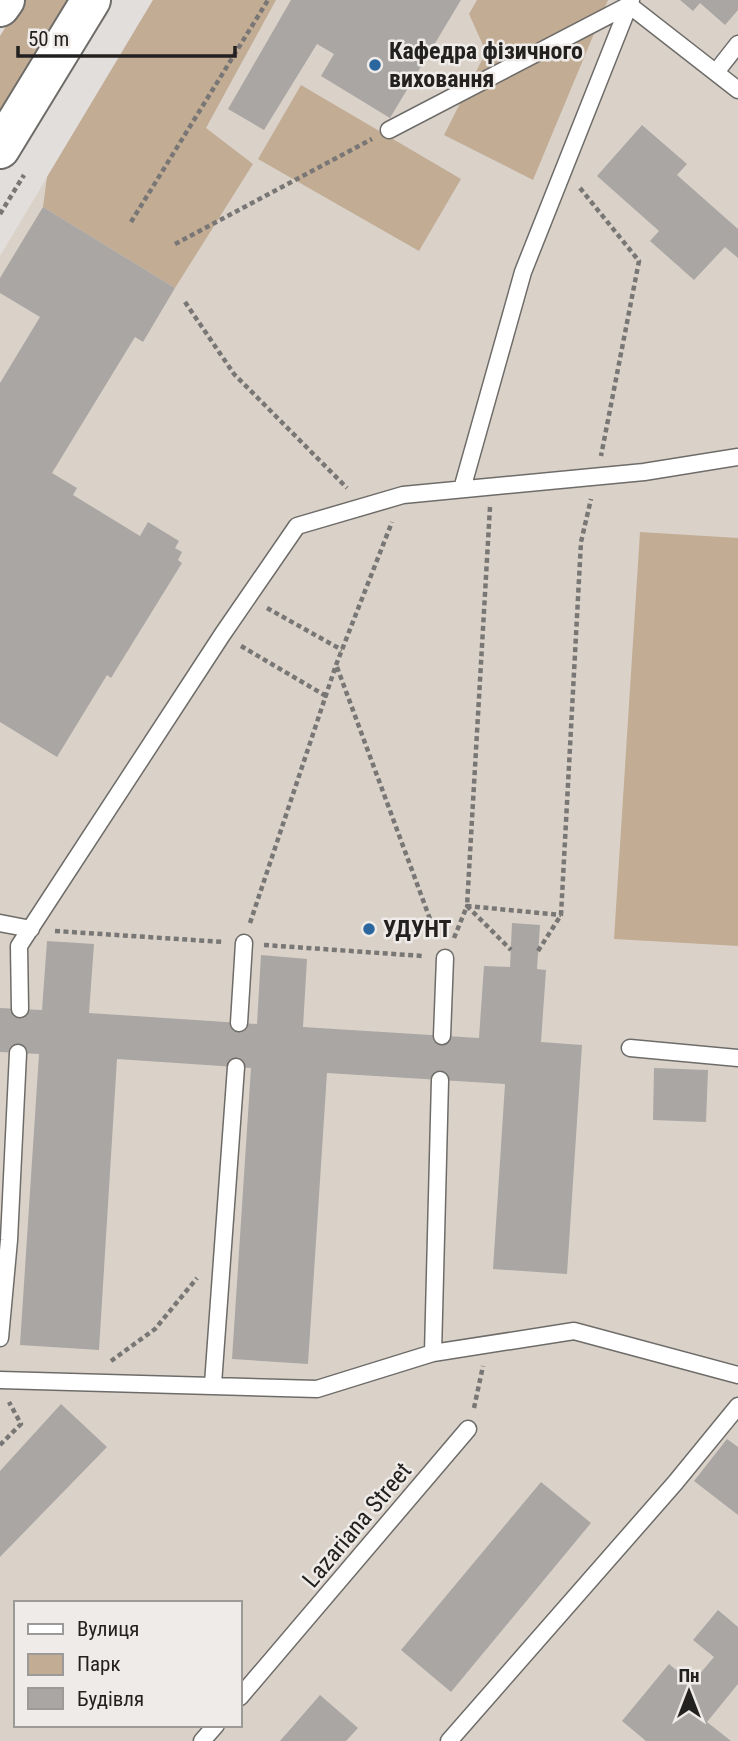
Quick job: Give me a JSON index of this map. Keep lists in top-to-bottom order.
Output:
{
  "streets": {
    "lane": ["Lazariana Street"]
  },
  "places": ["Кафедра фізичного виховання", "УДУНТ"],
  "legend": ["Вулиця", "Парк", "Будівля"],
  "scale_bar": "50 m",
  "north": "top"
}
